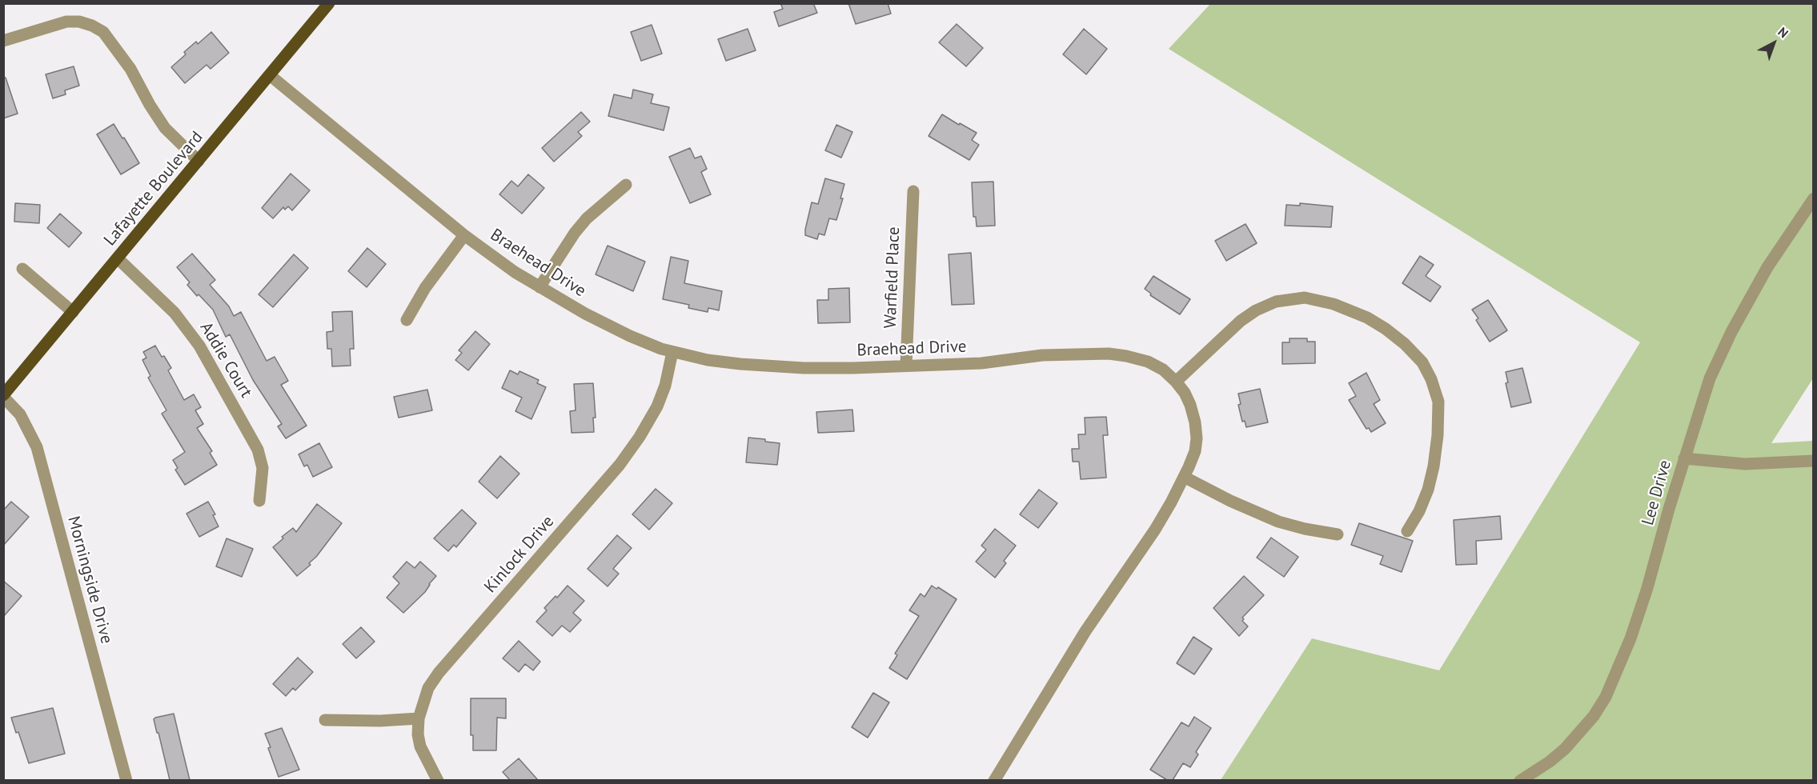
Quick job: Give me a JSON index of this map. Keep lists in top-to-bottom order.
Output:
{
  "streets": {
    "main road": ["Lafayette Boulevard"],
    "street": [
      "Braehead Drive",
      "Warfield Place",
      "Addie Court",
      "Lee Drive",
      "Kinlock Drive",
      "Morningside Drive"
    ]
  },
  "crossings": [
    ["Lafayette Boulevard", "Braehead Drive"],
    ["Lafayette Boulevard", "Addie Court"],
    ["Lafayette Boulevard", "Morningside Drive"],
    ["Braehead Drive", "Warfield Place"],
    ["Braehead Drive", "Kinlock Drive"]
  ],
  "north": "top right"
}
